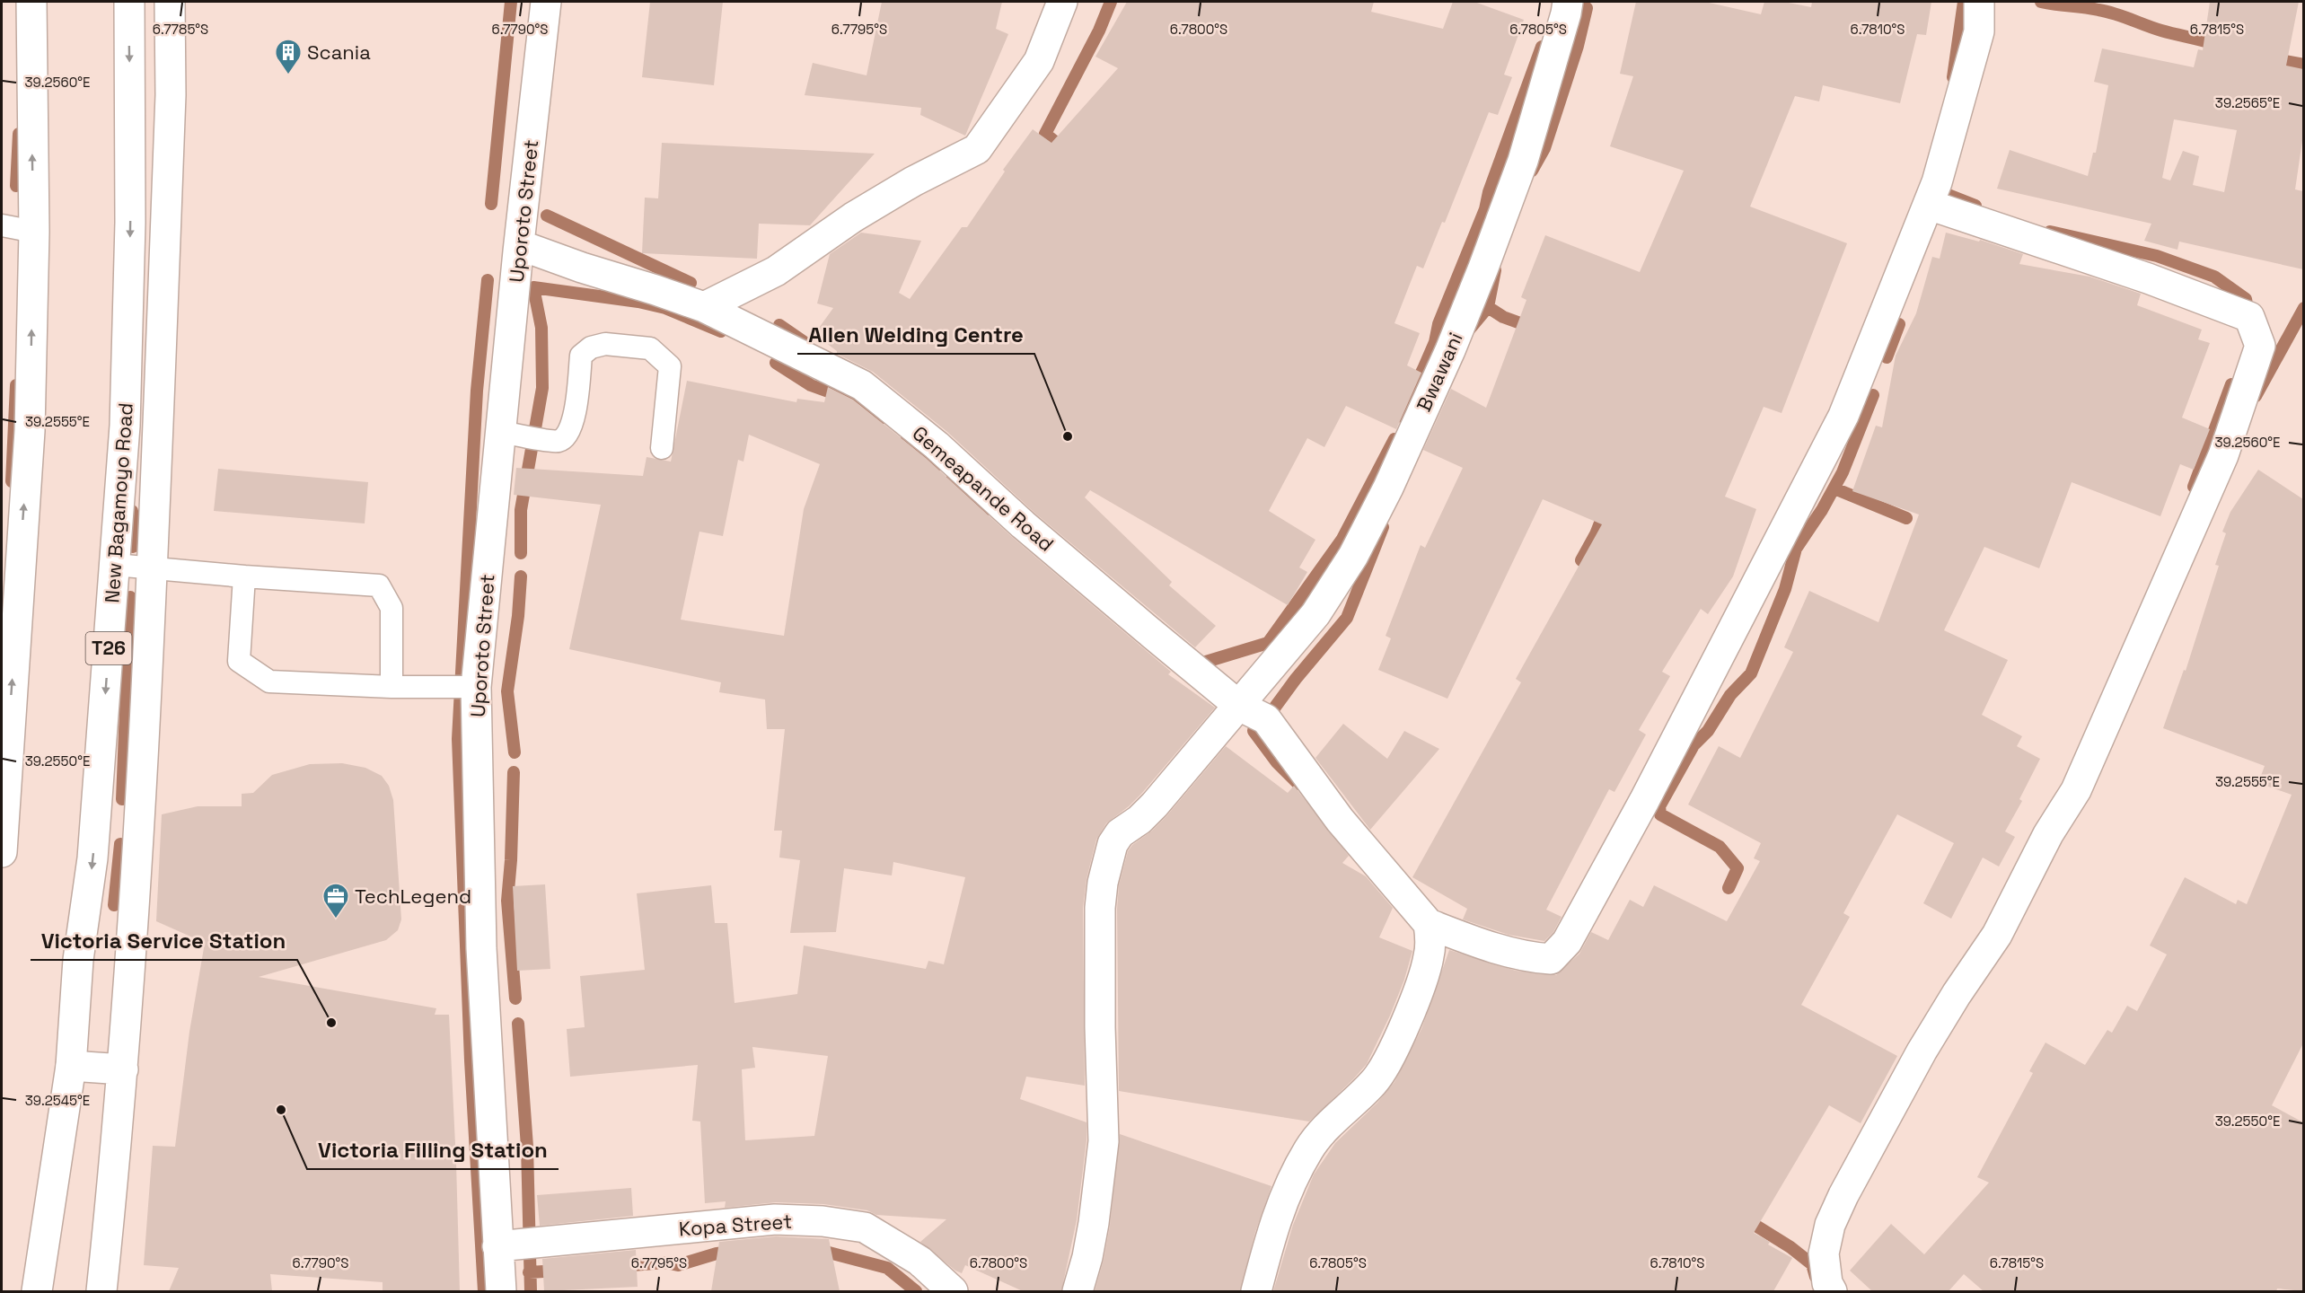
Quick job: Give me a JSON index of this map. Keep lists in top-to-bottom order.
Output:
{
  "streets": {
    "main road": [
      "Uporoto Street",
      "Bwawani",
      "Gemeapande Road",
      "New Bagamoyo Road",
      "T26",
      "Kopa Street"
    ]
  },
  "crossings": [
    ["Uporoto Street", "Gemeapande Road"],
    ["Uporoto Street", "Kopa Street"],
    ["Bwawani", "Gemeapande Road"]
  ],
  "places": {
    "building": ["Scania"],
    "other": ["Allen Welding Centre", "Victoria Service Station", "Victoria Filling Station"],
    "office": ["TechLegend"]
  },
  "coordinates": [
    "6.7785°S",
    "6.7790°S",
    "6.7795°S",
    "6.7800°S",
    "6.7805°S",
    "6.7810°S",
    "6.7815°S",
    "39.2560°E",
    "39.2565°E",
    "39.2555°E",
    "39.2550°E",
    "39.2545°E"
  ]
}
